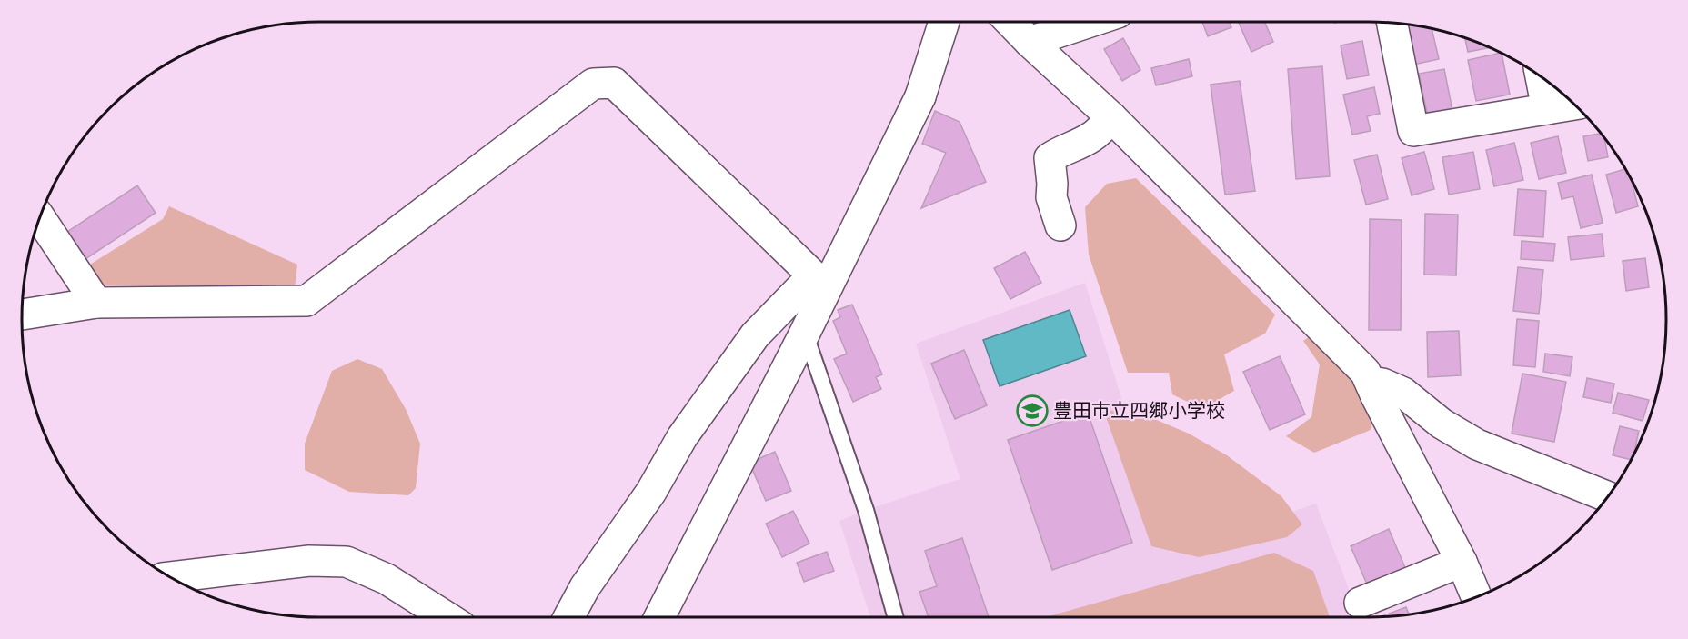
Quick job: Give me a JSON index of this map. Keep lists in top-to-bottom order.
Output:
{
  "places": {
    "school or university": ["豊田市立四郷小学校"]
  }
}
